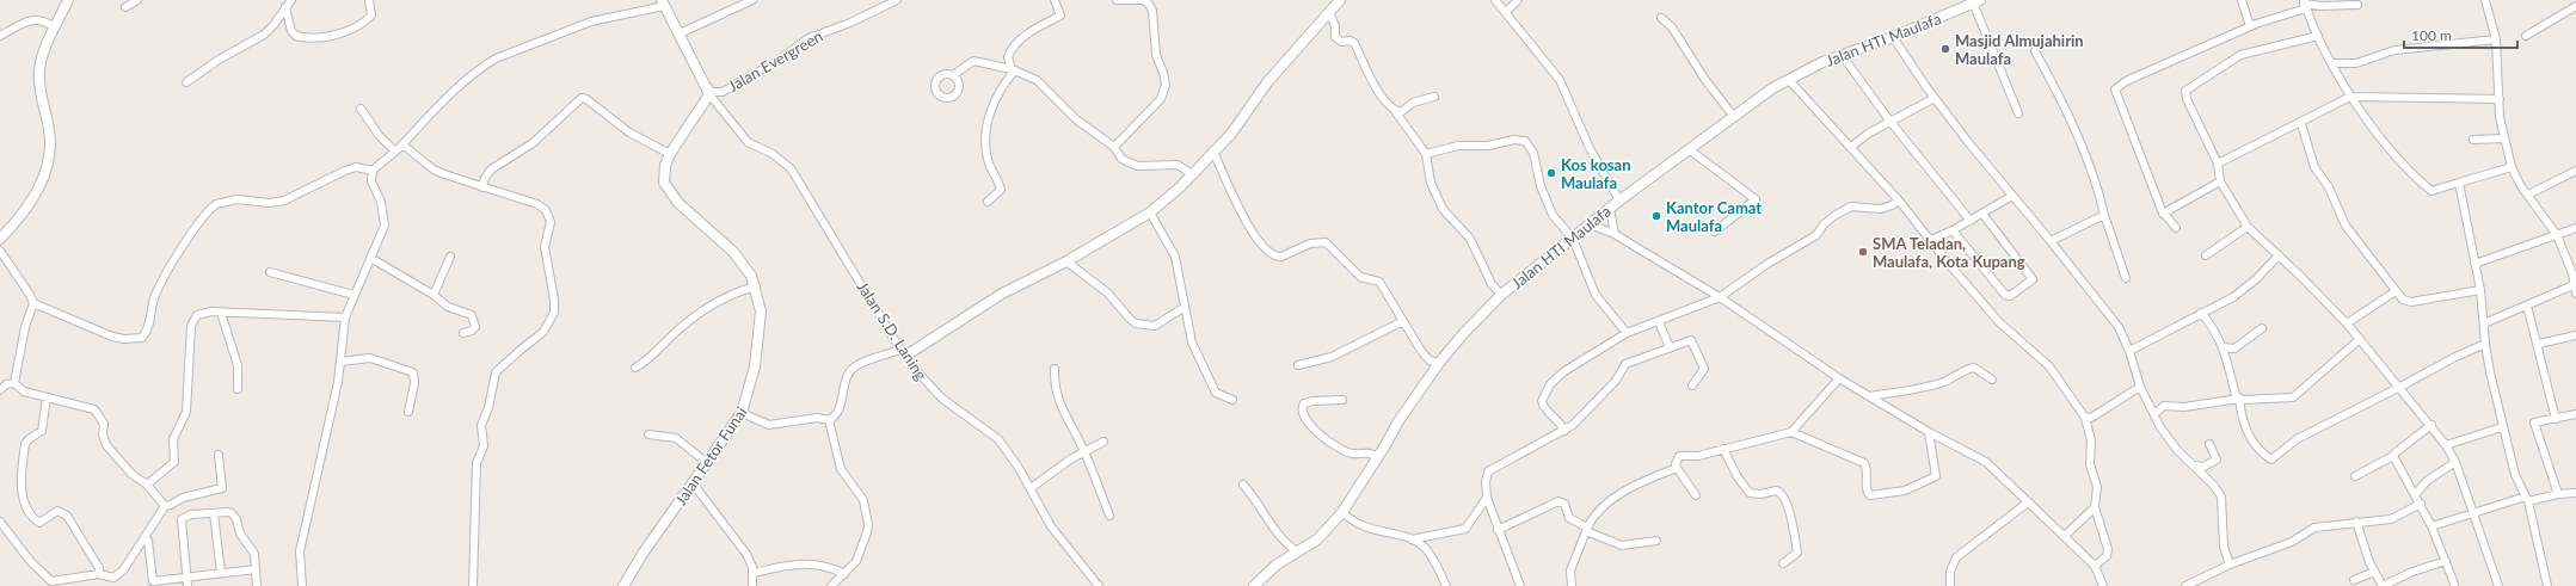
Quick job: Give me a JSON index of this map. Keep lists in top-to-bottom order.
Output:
{
  "streets": {
    "street": [
      "Jalan HTI Maulafa",
      "Jalan Evergreen",
      "Jalan S.D. Laning",
      "Jalan Fetor Funai"
    ]
  },
  "crossings": [
    ["Jalan Evergreen", "Jalan S.D. Laning"],
    ["Jalan Evergreen", "Jalan Fetor Funai"],
    ["Jalan S.D. Laning", "Jalan Fetor Funai"]
  ],
  "places": [
    "Masjid Almujahirin Maulafa",
    "Kos kosan Maulafa",
    "Kantor Camat Maulafa",
    "SMA Teladan, Maulafa, Kota Kupang"
  ],
  "scale_bar": "100 m"
}
